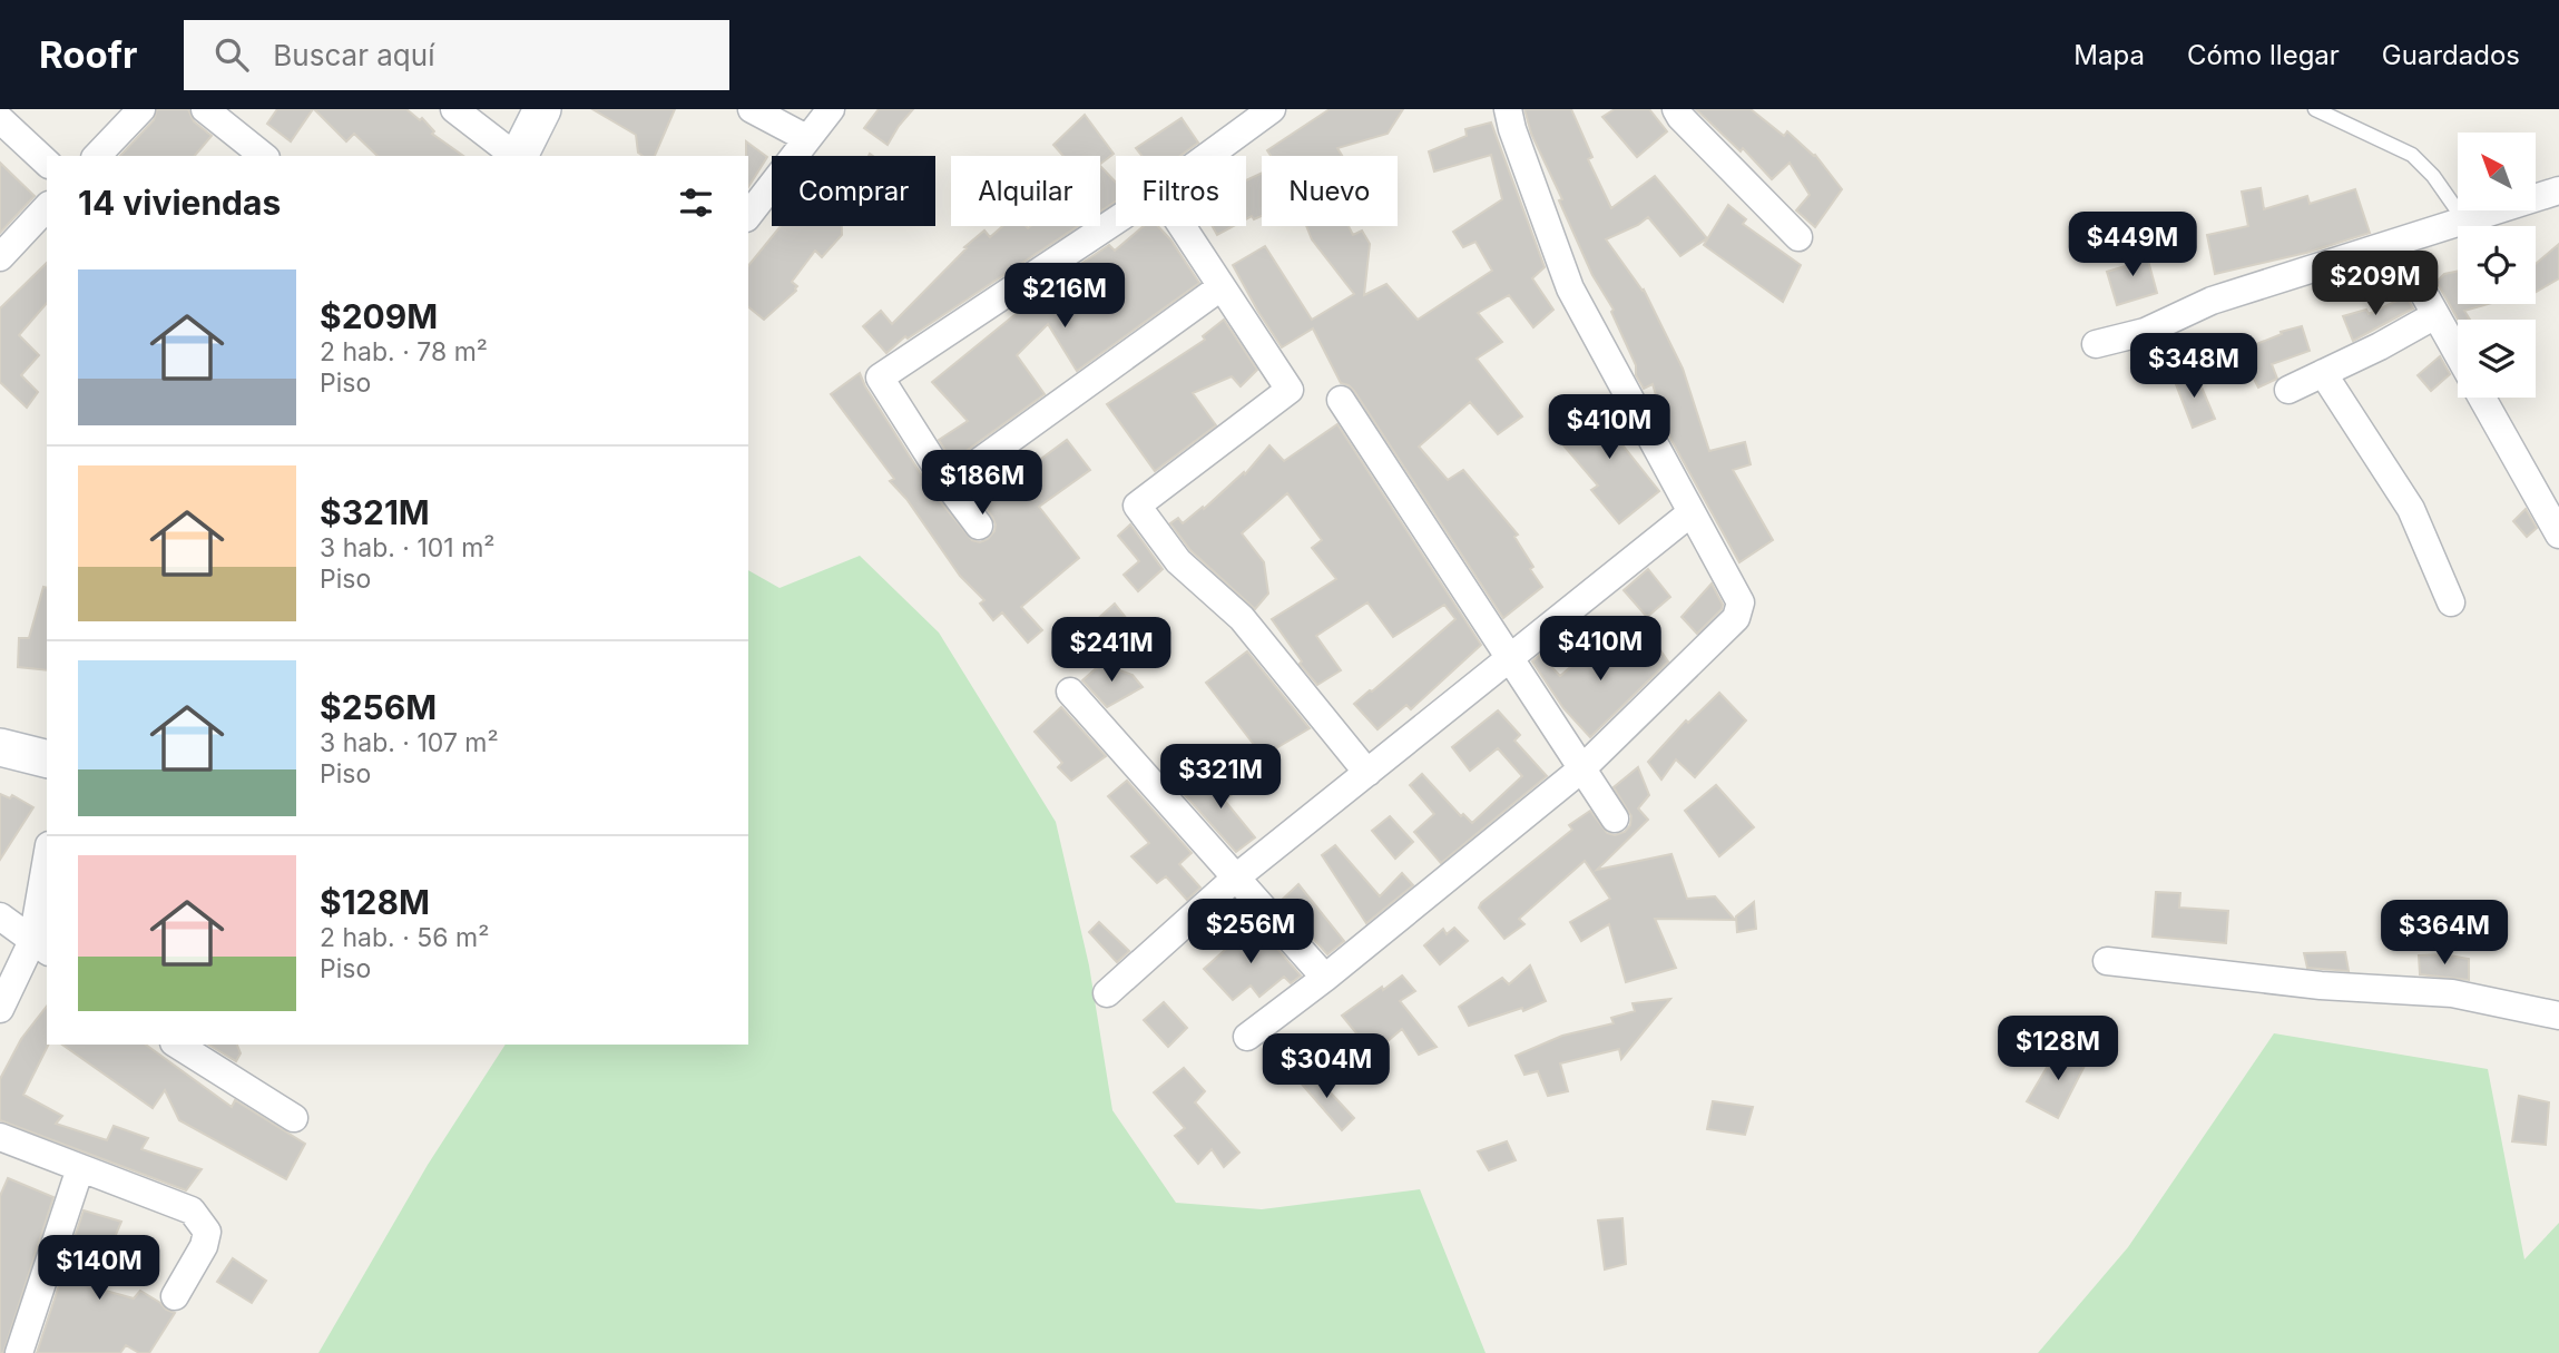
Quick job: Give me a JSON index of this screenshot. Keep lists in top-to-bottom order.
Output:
{
  "north": "top left",
  "page": {
    "header": "Roofr",
    "search": "Buscar aquí",
    "nav": ["Mapa", "Cómo llegar", "Guardados"],
    "chip": [
      "Comprar",
      "Alquilar",
      "Filtros",
      "Nuevo"
    ],
    "heading": "14 viviendas",
    "price": [
      "$449M",
      "$209M",
      "$216M",
      "$348M",
      "$410M",
      "$186M",
      "$410M",
      "$241M",
      "$321M",
      "$256M",
      "$364M",
      "$128M",
      "$304M",
      "$140M"
    ],
    "list": [
      {
        "name": "$209M",
        "note": "2 hab. · 78 m² · Piso"
      },
      {
        "name": "$321M",
        "note": "3 hab. · 101 m² · Piso"
      },
      {
        "name": "$256M",
        "note": "3 hab. · 107 m² · Piso"
      },
      {
        "name": "$128M",
        "note": "2 hab. · 56 m² · Piso"
      }
    ]
  }
}
